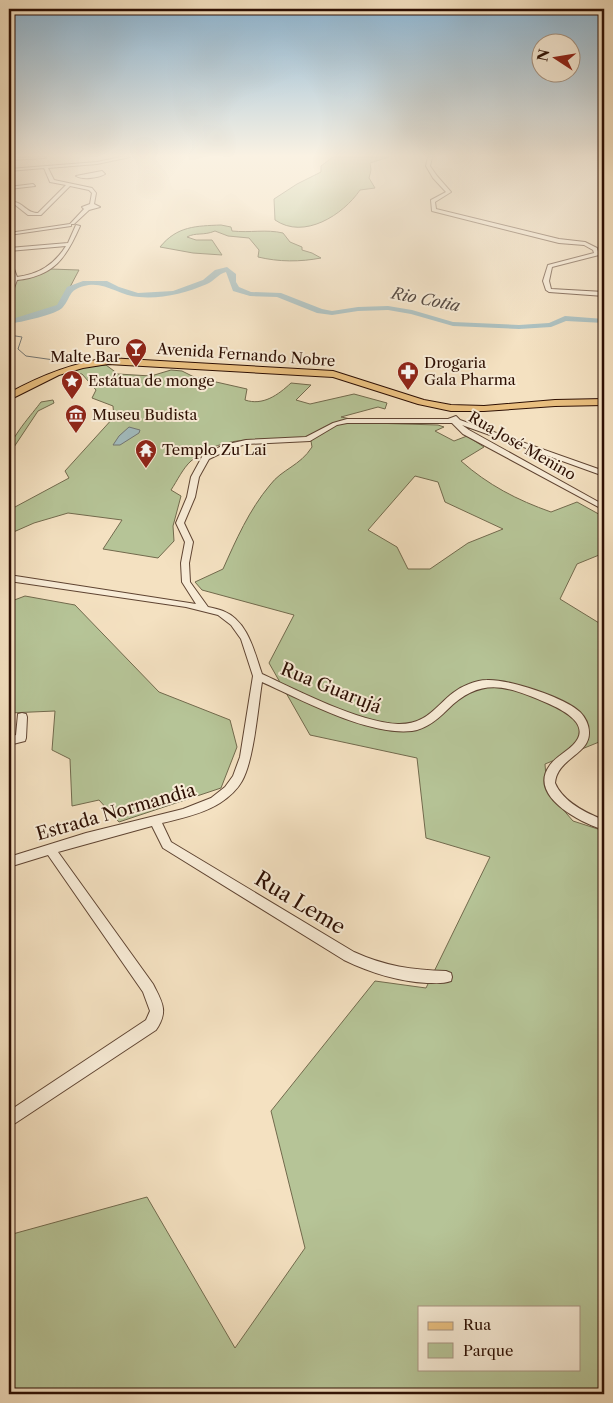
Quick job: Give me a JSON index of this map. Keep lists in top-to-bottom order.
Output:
{
  "streets": {
    "main road": ["Avenida Fernando Nobre"],
    "street": [
      "Rua José Menino",
      "Rua Guarujá",
      "Estrada Normandia",
      "Rua Leme"
    ]
  },
  "crossings": [
    ["Avenida Fernando Nobre", "Rua José Menino"],
    ["Rua Guarujá", "Estrada Normandia"],
    ["Estrada Normandia", "Rua Leme"]
  ],
  "water": ["Rio Cotia"],
  "places": {
    "bar": ["Puro Malte Bar"],
    "pharmacy": ["Drogaria Gala Pharma"],
    "place": ["Estátua de monge"],
    "museum": ["Museu Budista"],
    "temple": ["Templo Zu Lai"]
  },
  "legend": ["Rua", "Parque"],
  "north": "left"
}
